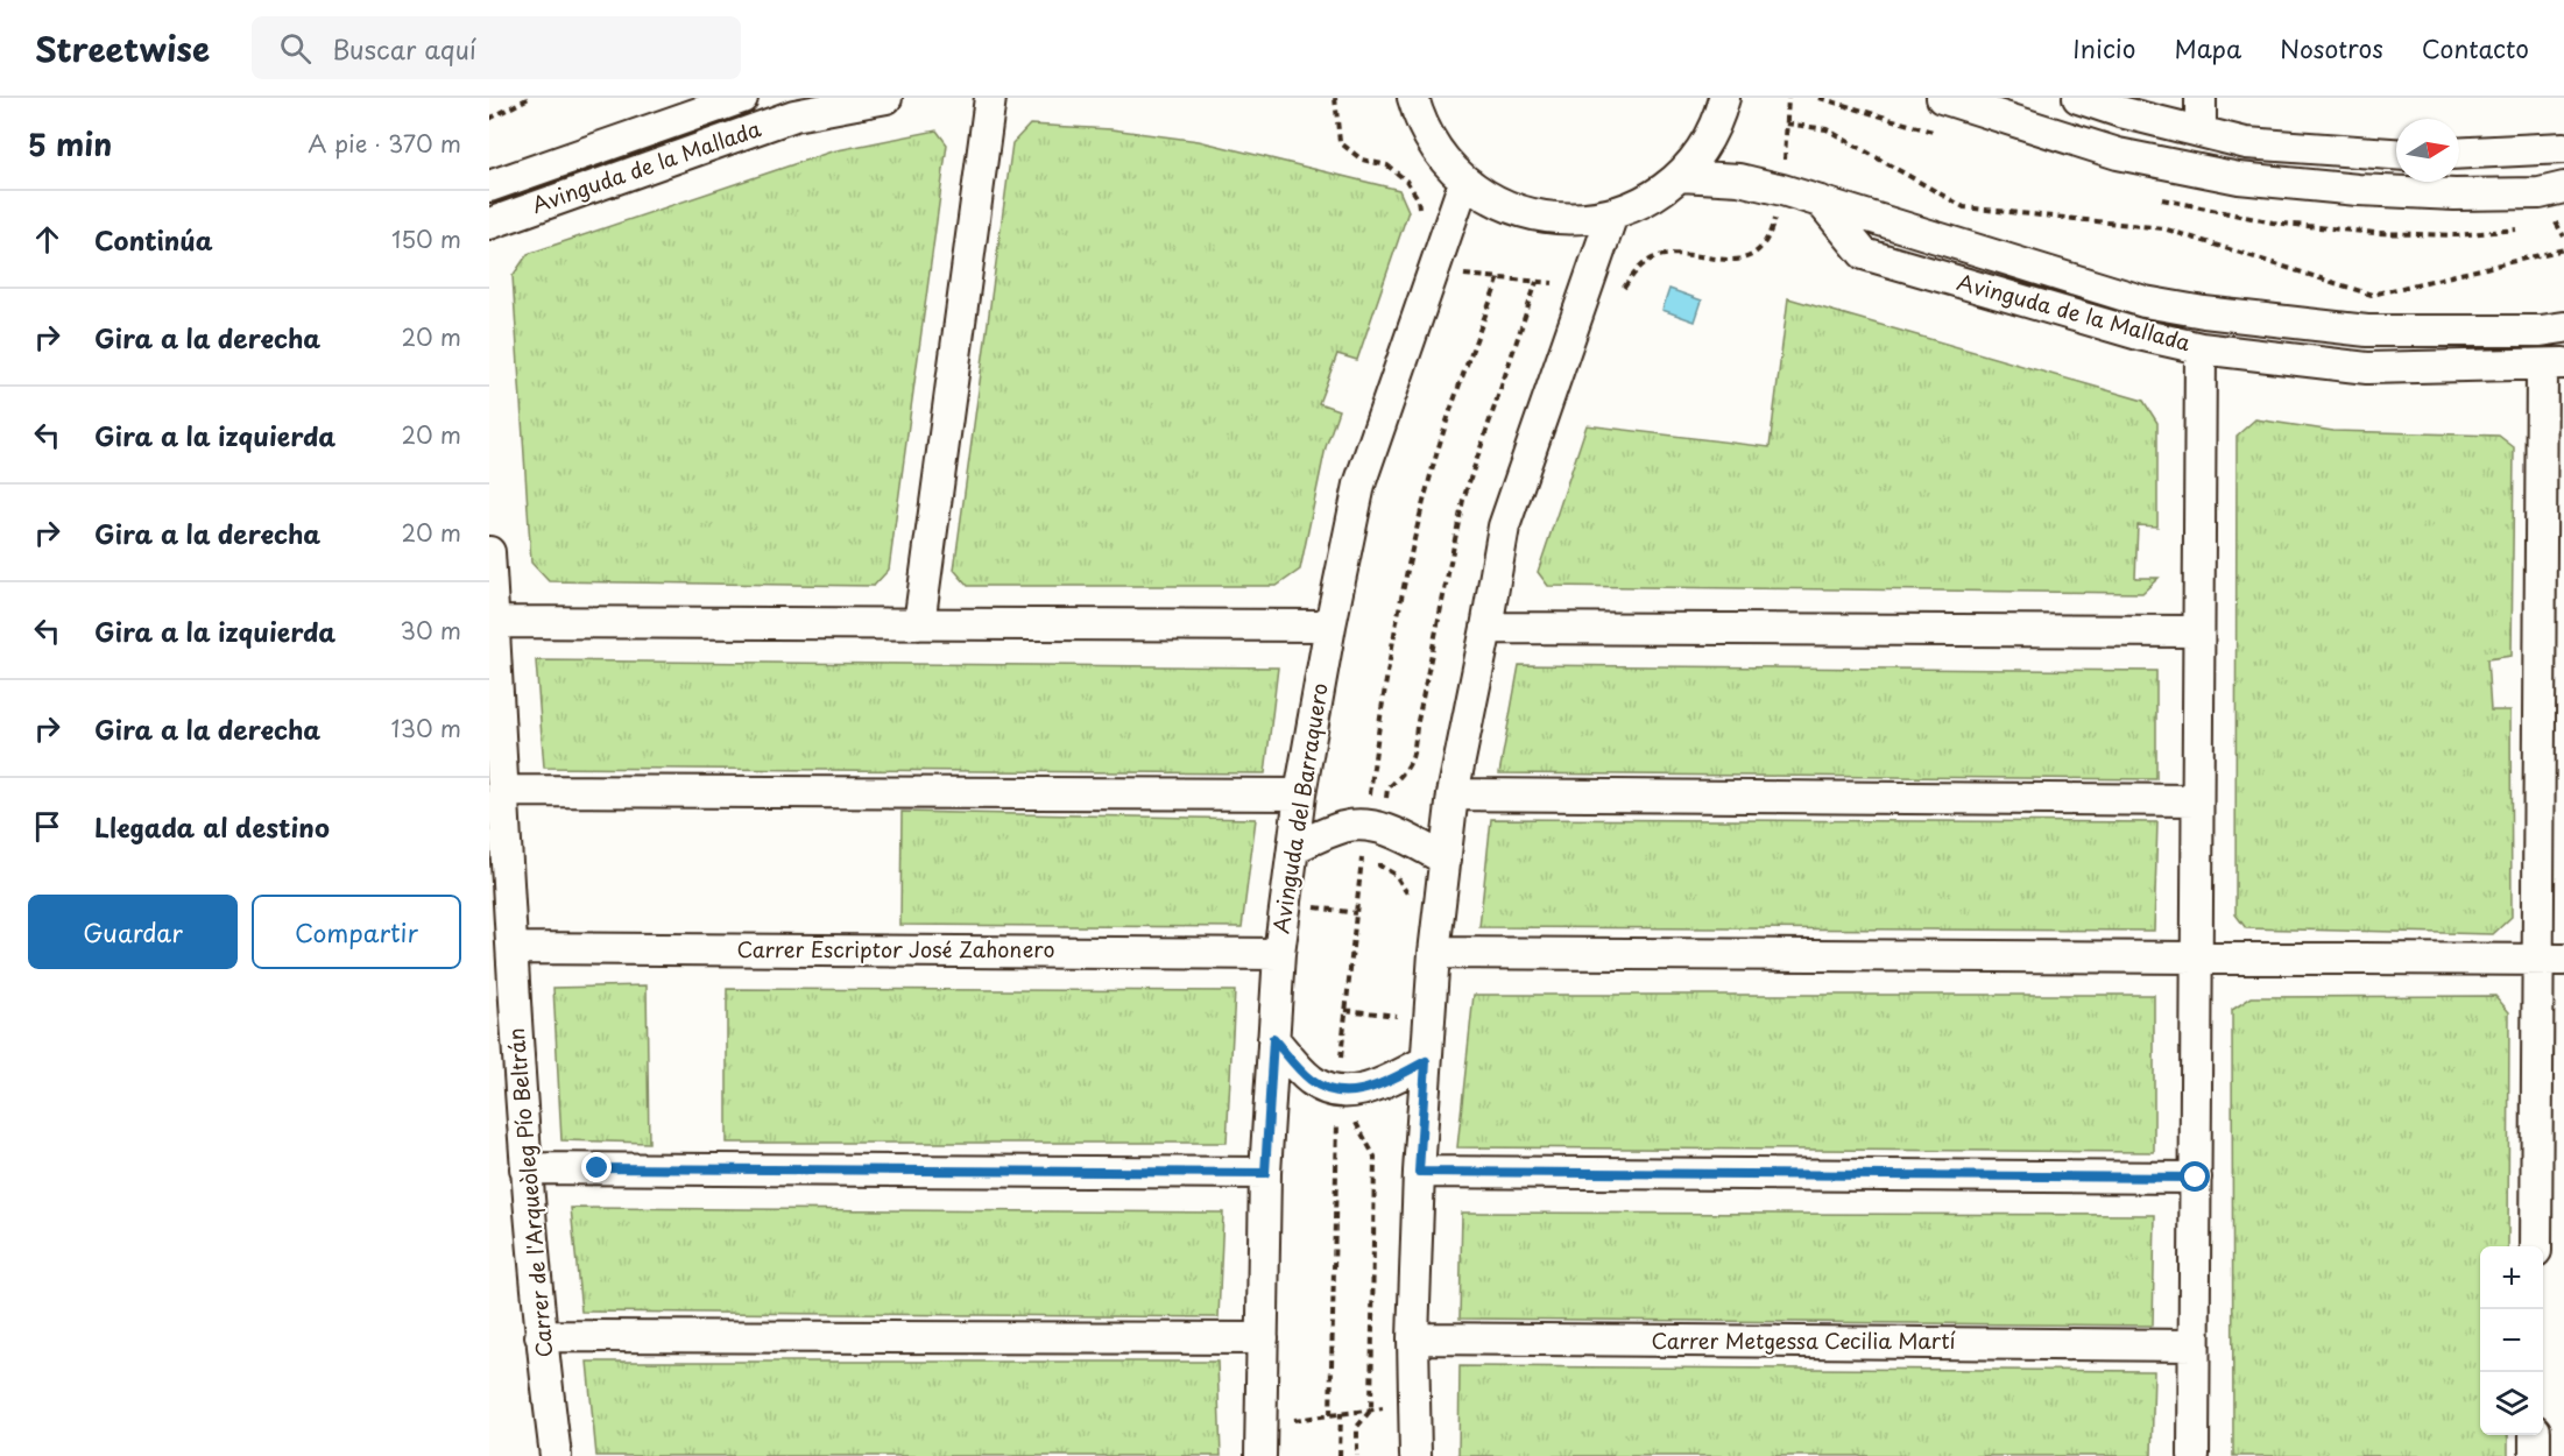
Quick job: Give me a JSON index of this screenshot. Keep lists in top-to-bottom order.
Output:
{
  "streets": {
    "street": [
      "Avinguda de la Mallada",
      "Avinguda del Barraquero",
      "Carrer Escriptor José Zahonero",
      "Carrer de l'Arqueòleg Pío Beltrán",
      "Carrer Metgessa Cecilia Martí"
    ]
  },
  "crossings": [
    ["Avinguda del Barraquero", "Carrer Escriptor José Zahonero"],
    ["Carrer Escriptor José Zahonero", "Carrer de l'Arqueòleg Pío Beltrán"]
  ],
  "north": "right",
  "page": {
    "header": "Streetwise",
    "search": "Buscar aquí",
    "nav": [
      "Inicio",
      "Mapa",
      "Nosotros",
      "Contacto"
    ],
    "heading": ["5 min", "A pie · 370 m"],
    "list": [
      ["Continúa", "150 m"],
      ["Gira a la derecha", "20 m"],
      ["Gira a la izquierda", "20 m"],
      ["Gira a la derecha", "20 m"],
      ["Gira a la izquierda", "30 m"],
      ["Gira a la derecha", "130 m"],
      "Llegada al destino"
    ],
    "buttons": ["Guardar", "Compartir"],
    "map_buttons": ["+", "−"]
  }
}
